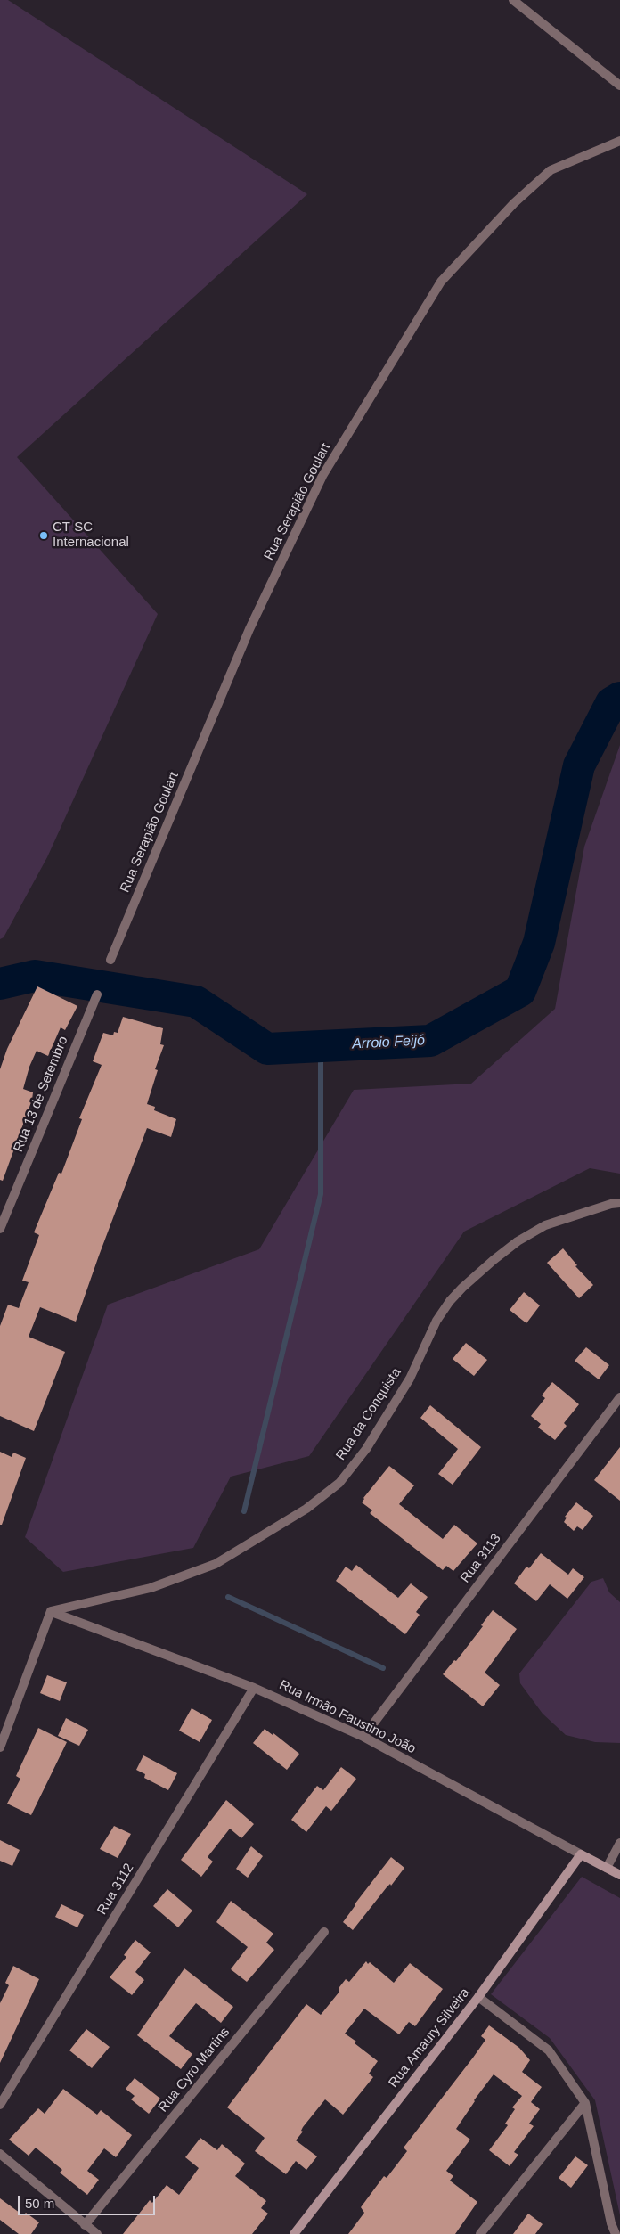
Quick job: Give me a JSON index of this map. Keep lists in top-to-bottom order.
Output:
{
  "streets": {
    "street": [
      "Rua Serapião Goulart",
      "Rua 13 de Setembro",
      "Rua da Conquista",
      "Rua 3113",
      "Rua Irmão Faustino João",
      "Rua 3112",
      "Rua Amaury Silveira",
      "Rua Cyro Martins"
    ]
  },
  "crossings": [
    ["Rua da Conquista", "Rua Irmão Faustino João"],
    ["Rua 3113", "Rua Irmão Faustino João"],
    ["Rua Irmão Faustino João", "Rua 3112"],
    ["Rua Irmão Faustino João", "Rua Amaury Silveira"]
  ],
  "water": ["Arroio Feijó"],
  "places": ["CT SC Internacional"],
  "scale_bar": "50 m"
}
